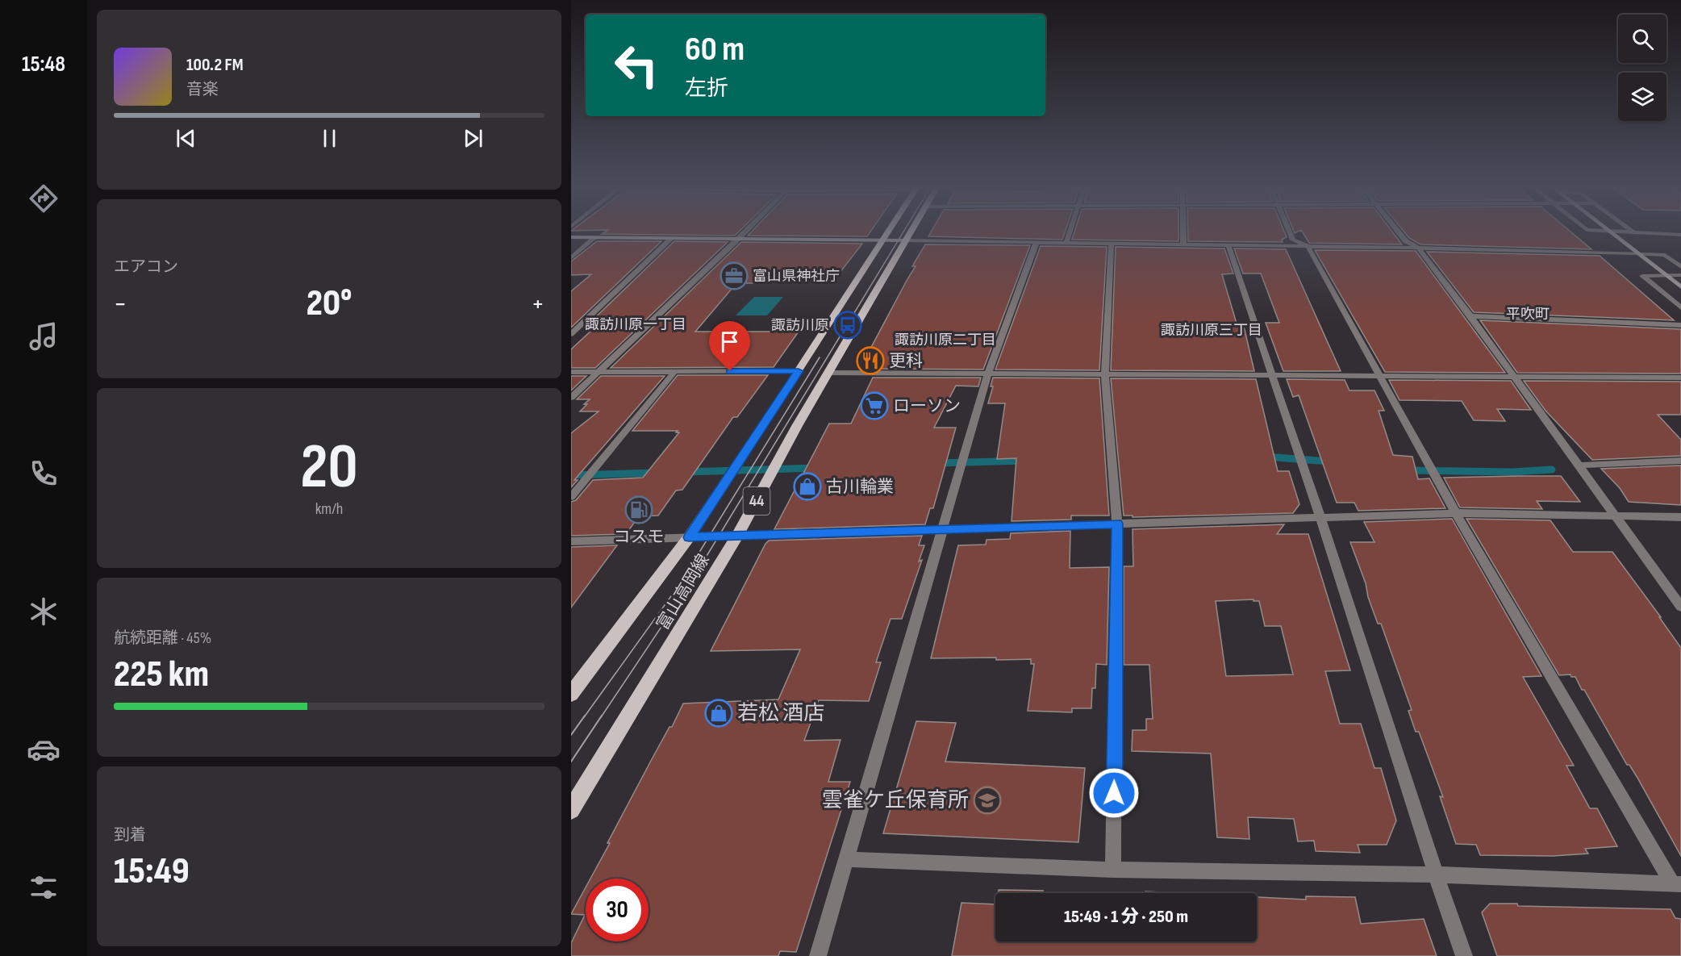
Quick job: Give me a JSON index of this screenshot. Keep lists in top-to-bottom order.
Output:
{
  "streets": {
    "main road": ["44", "富山高岡線"]
  },
  "districts": [
    "平吹町",
    "諏訪川原一丁目",
    "諏訪川原三丁目",
    "諏訪川原二丁目"
  ],
  "places": {
    "office": ["富山県神社庁"],
    "bus stop": ["諏訪川原"],
    "restaurant": ["更科"],
    "supermarket": ["ローソン"],
    "shop": ["古川輪業", "若松 酒店"],
    "fuel station": ["コスモ"],
    "school or university": ["雲雀ケ丘保育所"]
  },
  "page": {
    "tabs": "15:48",
    "turn": ["60 m", "左折"],
    "song": ["100.2 FM", "音楽"],
    "tile": [
      "エアコン",
      ["20", "km/h"],
      ["航続距離 · 45%", "225 km"],
      ["到着", "15:49"]
    ],
    "heat": ["−", "20°", "+"],
    "limit": "30",
    "trip": "15:49 · 1 分 · 250 m"
  }
}
